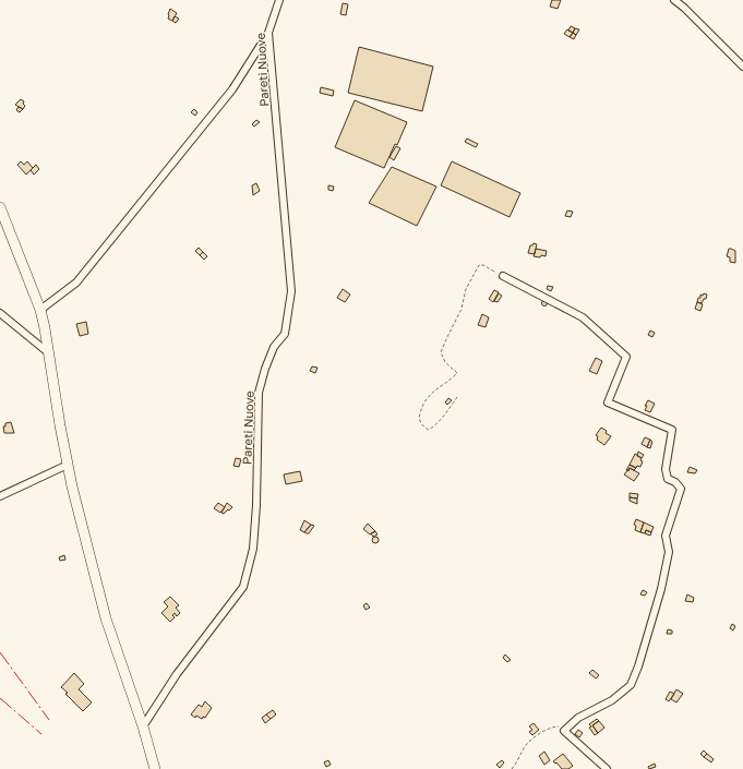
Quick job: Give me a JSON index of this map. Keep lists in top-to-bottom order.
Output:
{
  "streets": {
    "street": ["Pareti Nuove"]
  }
}
